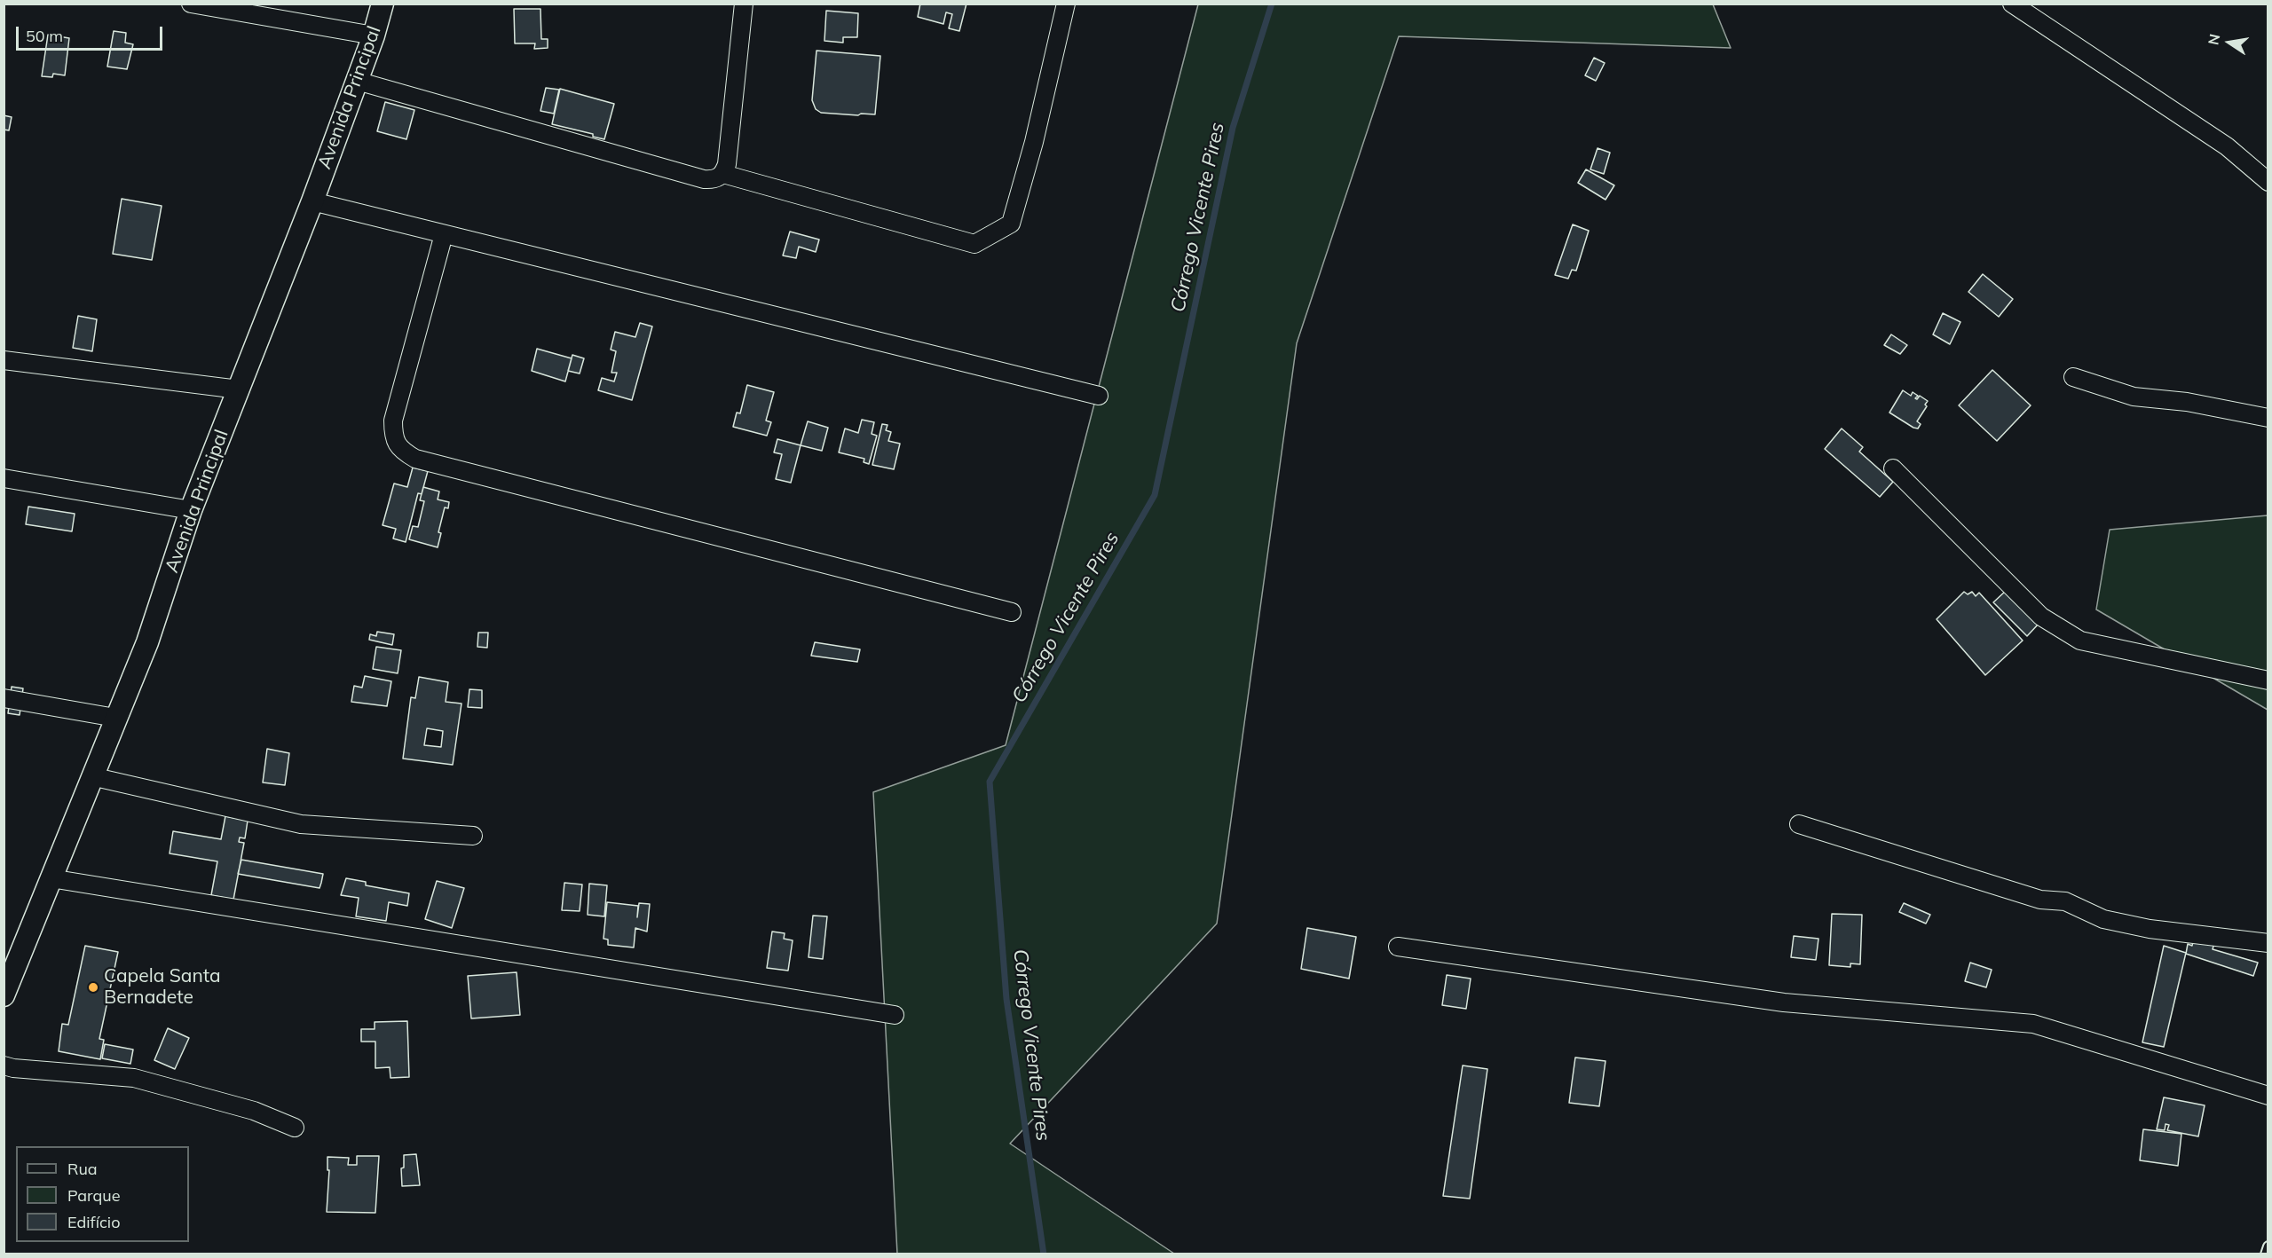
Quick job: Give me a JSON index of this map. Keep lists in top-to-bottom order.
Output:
{
  "streets": {
    "street": ["Avenida Principal"]
  },
  "water": ["Córrego Vicente Pires"],
  "places": ["Capela Santa Bernadete"],
  "legend": ["Rua", "Parque", "Edifício"],
  "scale_bar": "50 m",
  "north": "left"
}
